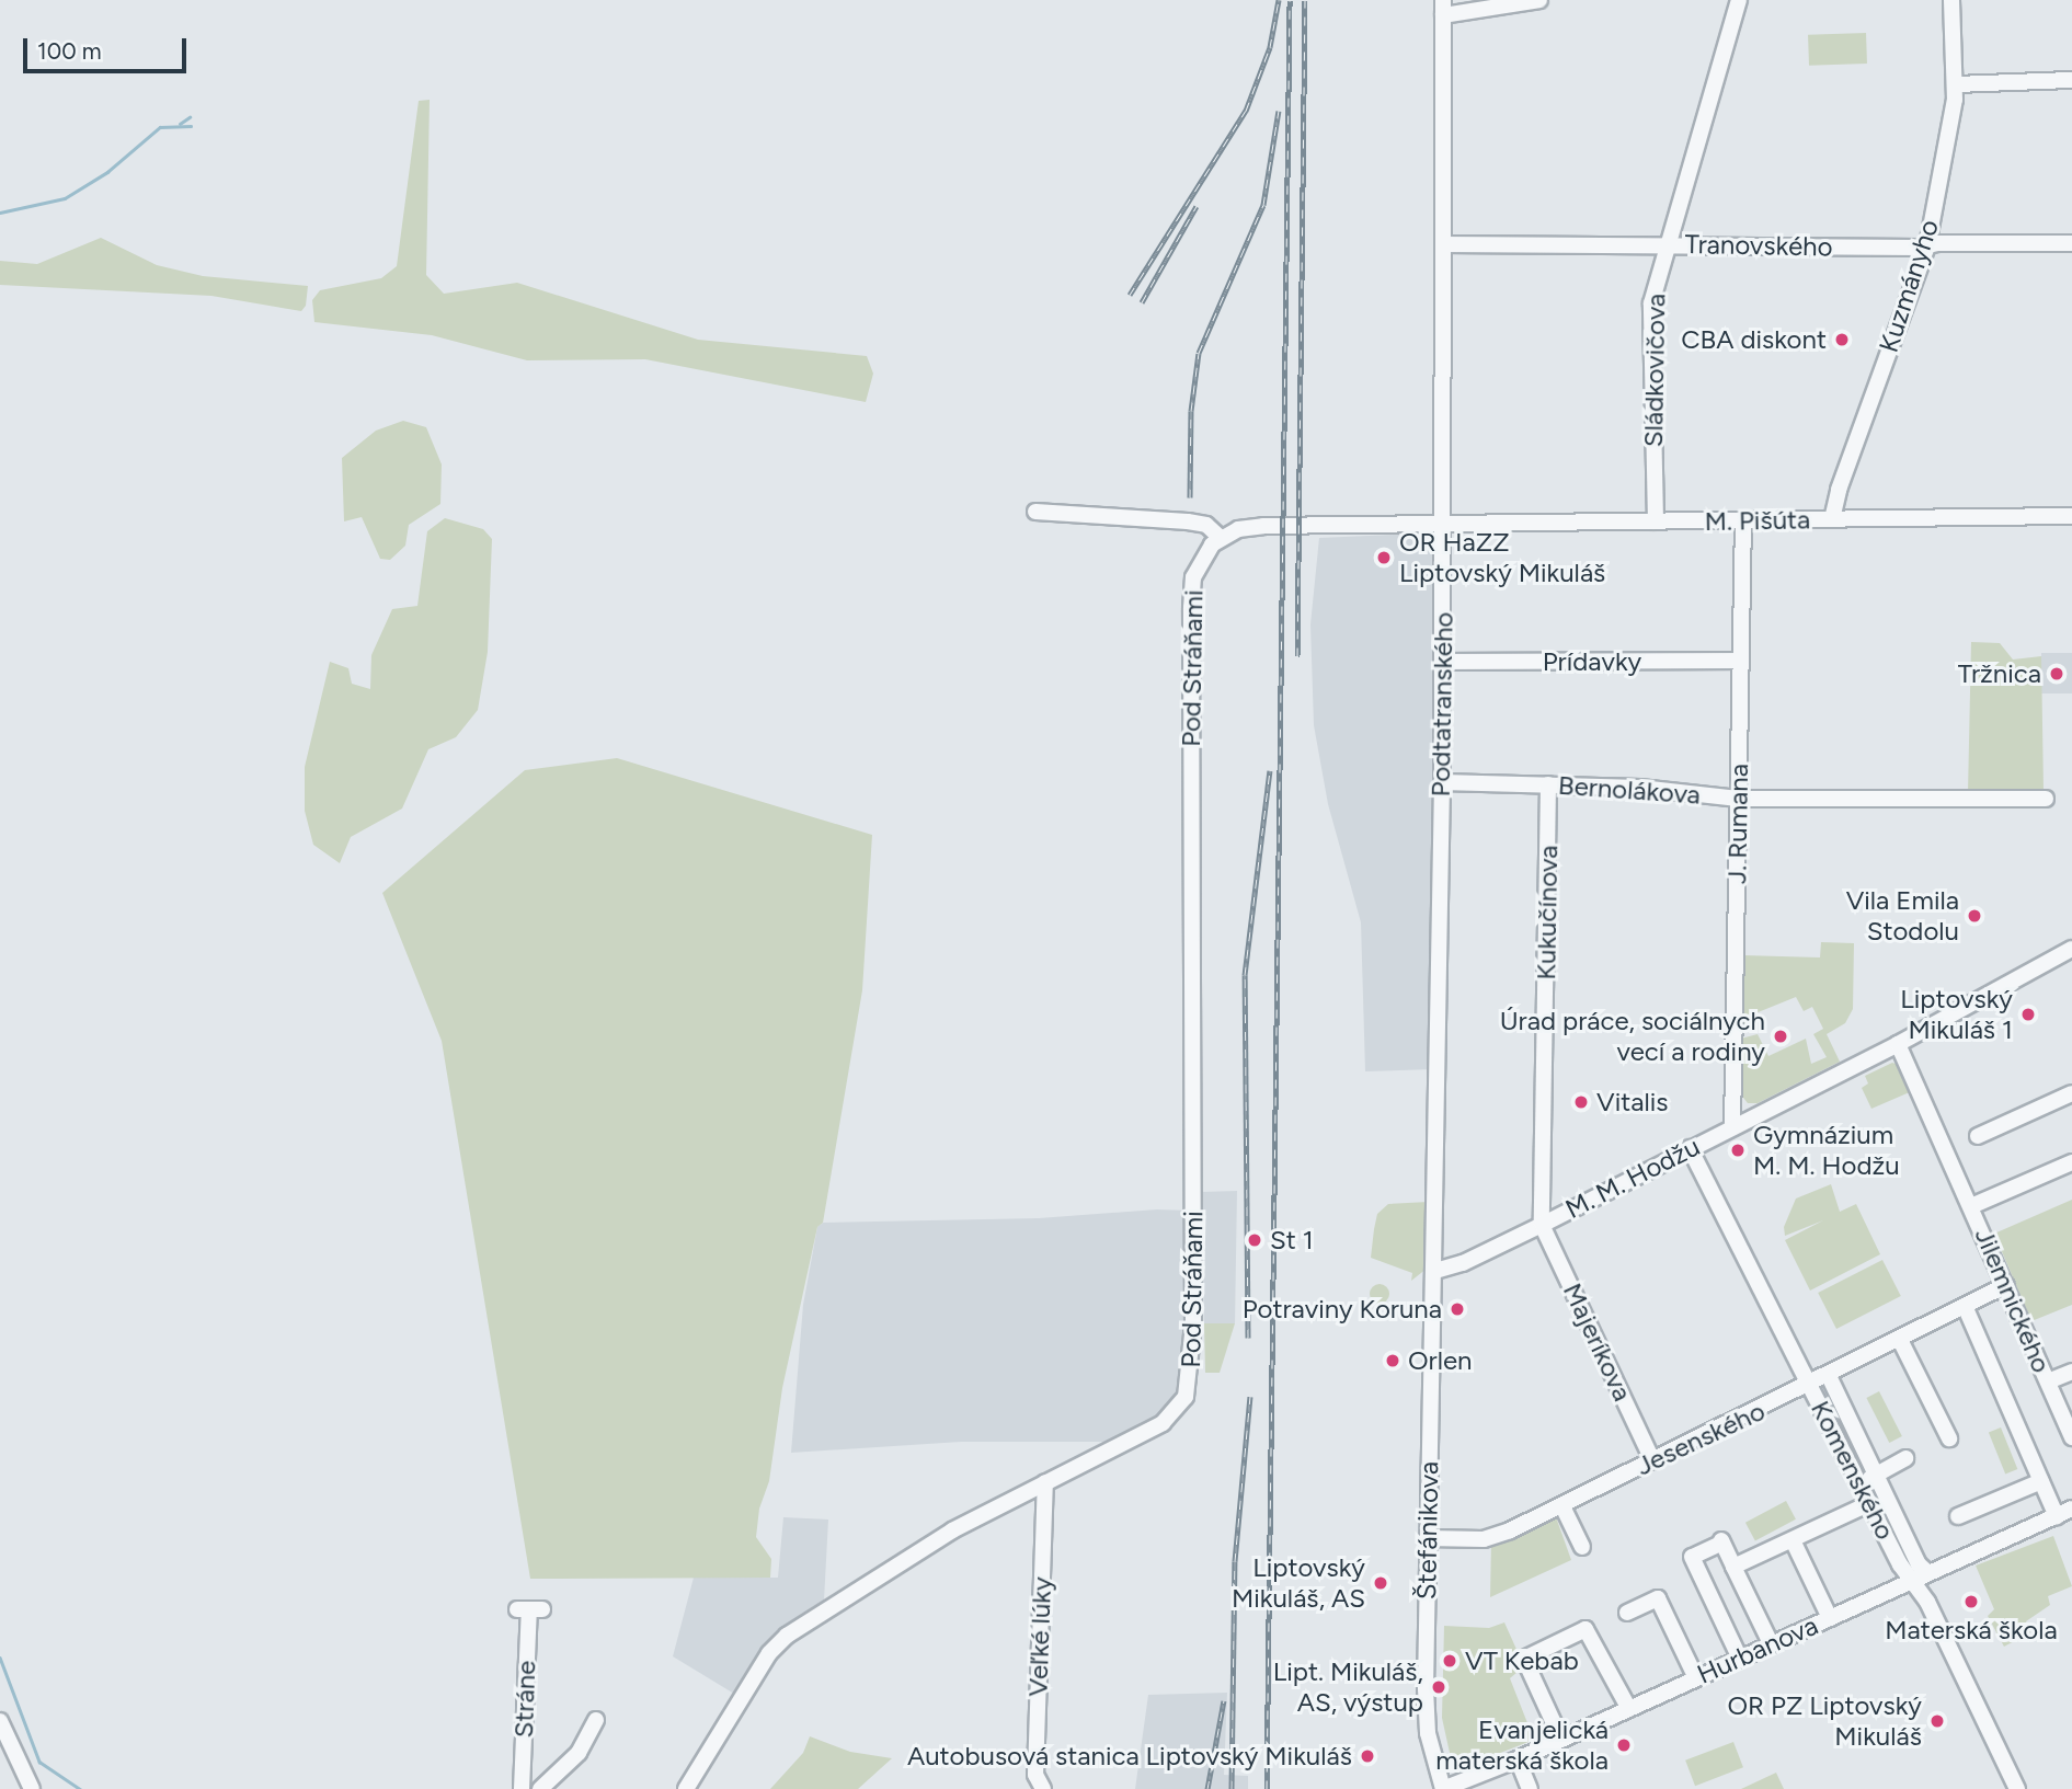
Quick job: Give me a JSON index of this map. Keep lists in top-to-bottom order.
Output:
{
  "streets": {
    "street": [
      "Tranovského",
      "Kuzmányho",
      "Sládkovičova",
      "M. Pišúta",
      "Prídavky",
      "Pod Stráňami",
      "Podtatranského",
      "Bernolákova",
      "J. Rumana",
      "Kukučínova",
      "M. M. Hodžu",
      "Jilemnického",
      "Majeríkova",
      "Jesenského",
      "Komenského",
      "Štefánikova",
      "Veľké lúky",
      "Hurbanova",
      "Stráne"
    ]
  },
  "crossings": [
    ["Tranovského", "Kuzmányho"],
    ["Tranovského", "Sládkovičova"],
    ["Tranovského", "Podtatranského"],
    ["Kuzmányho", "M. Pišúta"],
    ["Sládkovičova", "M. Pišúta"],
    ["M. Pišúta", "Podtatranského"],
    ["M. Pišúta", "J. Rumana"],
    ["Prídavky", "Podtatranského"],
    ["Prídavky", "J. Rumana"],
    ["Pod Stráňami", "Veľké lúky"],
    ["Podtatranského", "Bernolákova"],
    ["Podtatranského", "M. M. Hodžu"],
    ["Podtatranského", "Štefánikova"],
    ["Bernolákova", "J. Rumana"],
    ["Bernolákova", "Kukučínova"],
    ["J. Rumana", "M. M. Hodžu"],
    ["Kukučínova", "M. M. Hodžu"],
    ["Kukučínova", "Majeríkova"],
    ["M. M. Hodžu", "Jilemnického"],
    ["M. M. Hodžu", "Majeríkova"],
    ["M. M. Hodžu", "Komenského"],
    ["M. M. Hodžu", "Štefánikova"],
    ["Jilemnického", "Jesenského"],
    ["Majeríkova", "Jesenského"],
    ["Jesenského", "Komenského"],
    ["Jesenského", "Štefánikova"],
    ["Komenského", "Hurbanova"],
    ["Štefánikova", "Hurbanova"]
  ],
  "places": [
    "CBA diskont",
    "OR HaZZ Liptovský Mikuláš",
    "Tržnica",
    "Vila Emila Stodolu",
    "Liptovský Mikuláš 1",
    "Úrad práce, sociálnych vecí a rodiny",
    "Vitalis",
    "Gymnázium M. M. Hodžu",
    "St 1",
    "Potraviny Koruna",
    "Orlen",
    "Liptovský Mikuláš, AS",
    "Materská škola",
    "VT Kebab",
    "Lipt. Mikuláš, AS, výstup",
    "OR PZ Liptovský Mikuláš",
    "Evanjelická materská škola",
    "Autobusová stanica Liptovský Mikuláš"
  ],
  "scale_bar": "100 m"
}
